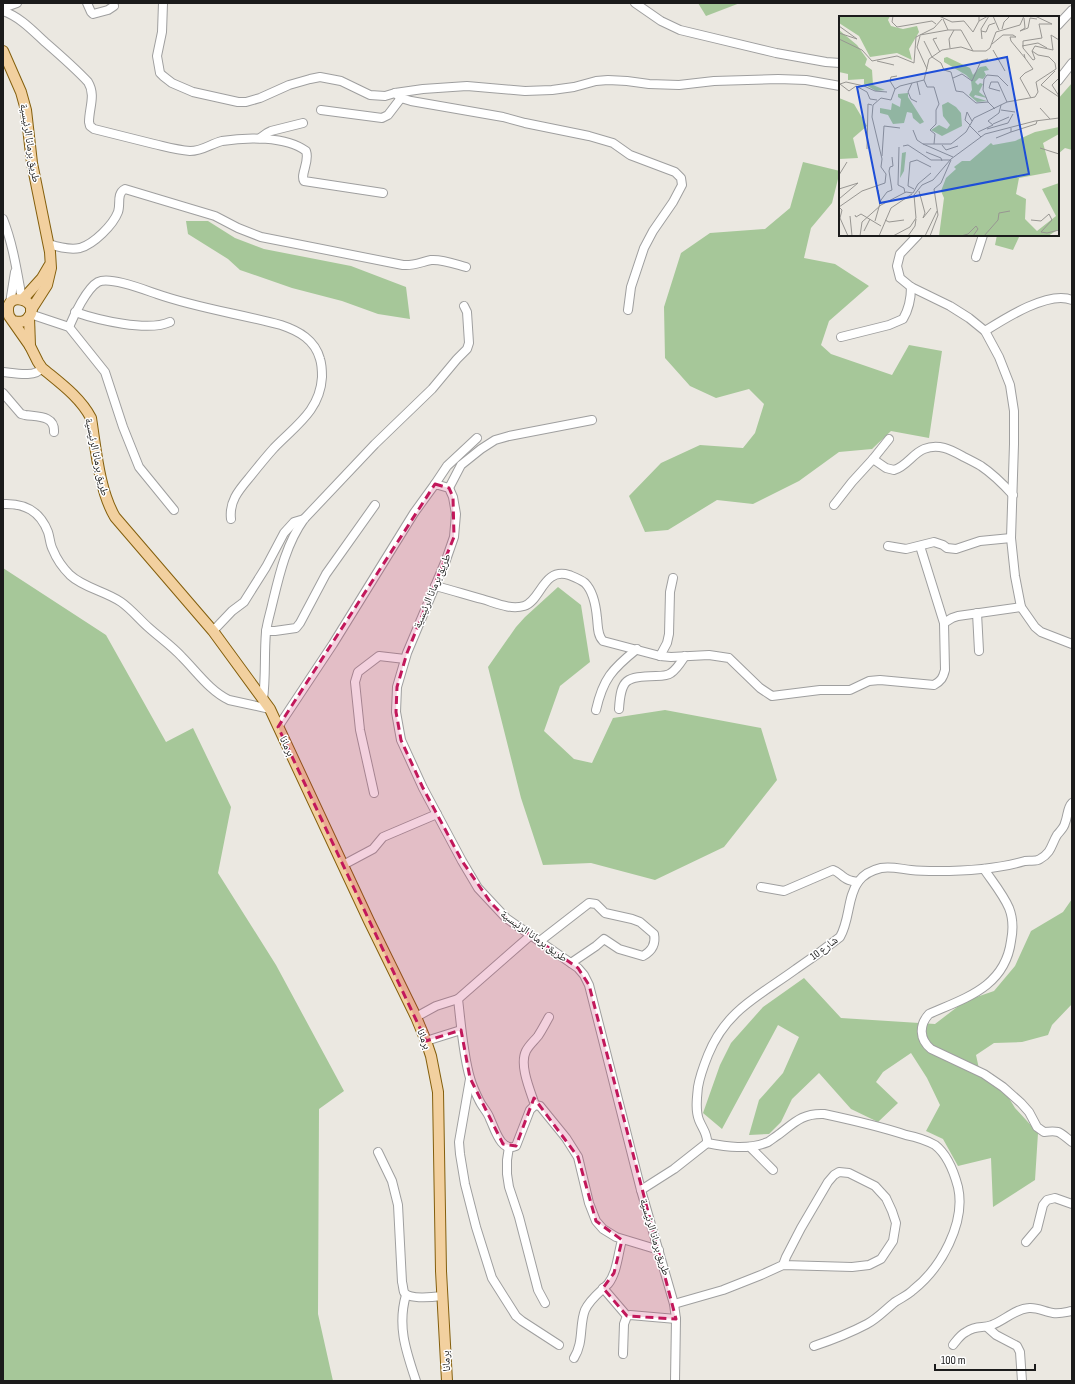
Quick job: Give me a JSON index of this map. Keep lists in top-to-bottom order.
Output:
{
  "streets": {
    "main road": ["طريق برمانا الرئيسية", "برمانا"],
    "street": ["شارع 10"]
  },
  "crossings": [
    ["طريق برمانا الرئيسية", "برمانا"]
  ],
  "scale_bar": "100 m"
}
